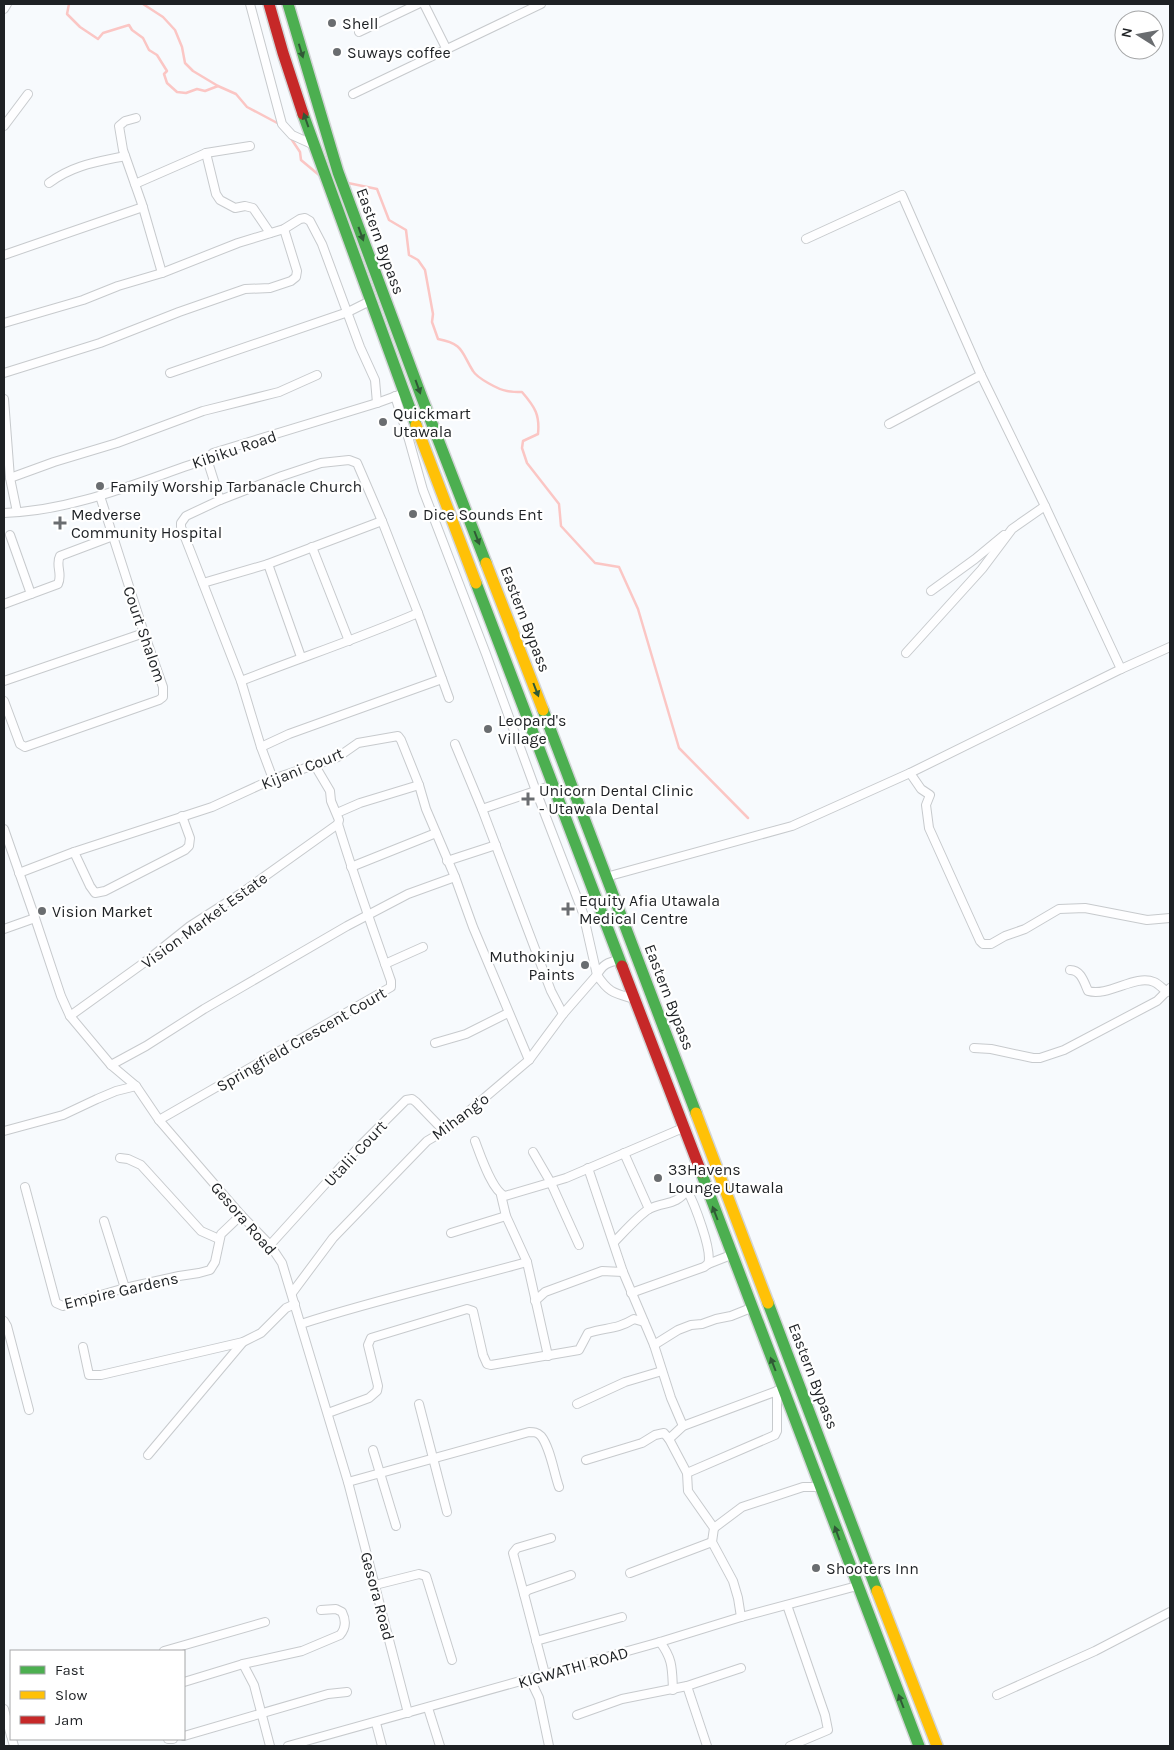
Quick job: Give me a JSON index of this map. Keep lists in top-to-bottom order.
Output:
{
  "streets": {
    "main road": ["Eastern Bypass"],
    "street": [
      "Kibiku Road",
      "Court Shalom",
      "Kijani Court",
      "Vision Market Estate",
      "Springfield Crescent Court",
      "Mihang'o",
      "Utalii Court",
      "Gesora Road",
      "Empire Gardens",
      "KIGWATHI ROAD"
    ]
  },
  "crossings": [
    ["Eastern Bypass", "Kibiku Road"],
    ["Eastern Bypass", "Mihang'o"],
    ["Eastern Bypass", "KIGWATHI ROAD"],
    ["Kibiku Road", "Court Shalom"],
    ["Kijani Court", "Springfield Crescent Court"],
    ["Kijani Court", "Mihang'o"],
    ["Kijani Court", "Gesora Road"],
    ["Vision Market Estate", "Springfield Crescent Court"],
    ["Vision Market Estate", "Gesora Road"],
    ["Springfield Crescent Court", "Gesora Road"],
    ["Mihang'o", "Utalii Court"],
    ["Mihang'o", "Gesora Road"],
    ["Utalii Court", "Gesora Road"],
    ["Gesora Road", "Empire Gardens"],
    ["Gesora Road", "KIGWATHI ROAD"]
  ],
  "places": {
    "other": [
      "Shell",
      "Suways coffee",
      "Quickmart Utawala",
      "Family Worship Tarbanacle Church",
      "Dice Sounds Ent",
      "Leopard's Village",
      "Vision Market",
      "Muthokinju Paints",
      "33Havens Lounge Utawala",
      "Shooters Inn"
    ],
    "health": ["Medverse Community Hospital", "Unicorn Dental Clinic - Utawala Dental", "Equity Afia Utawala Medical Centre"]
  },
  "legend": ["Fast", "Slow", "Jam"],
  "north": "left"
}
